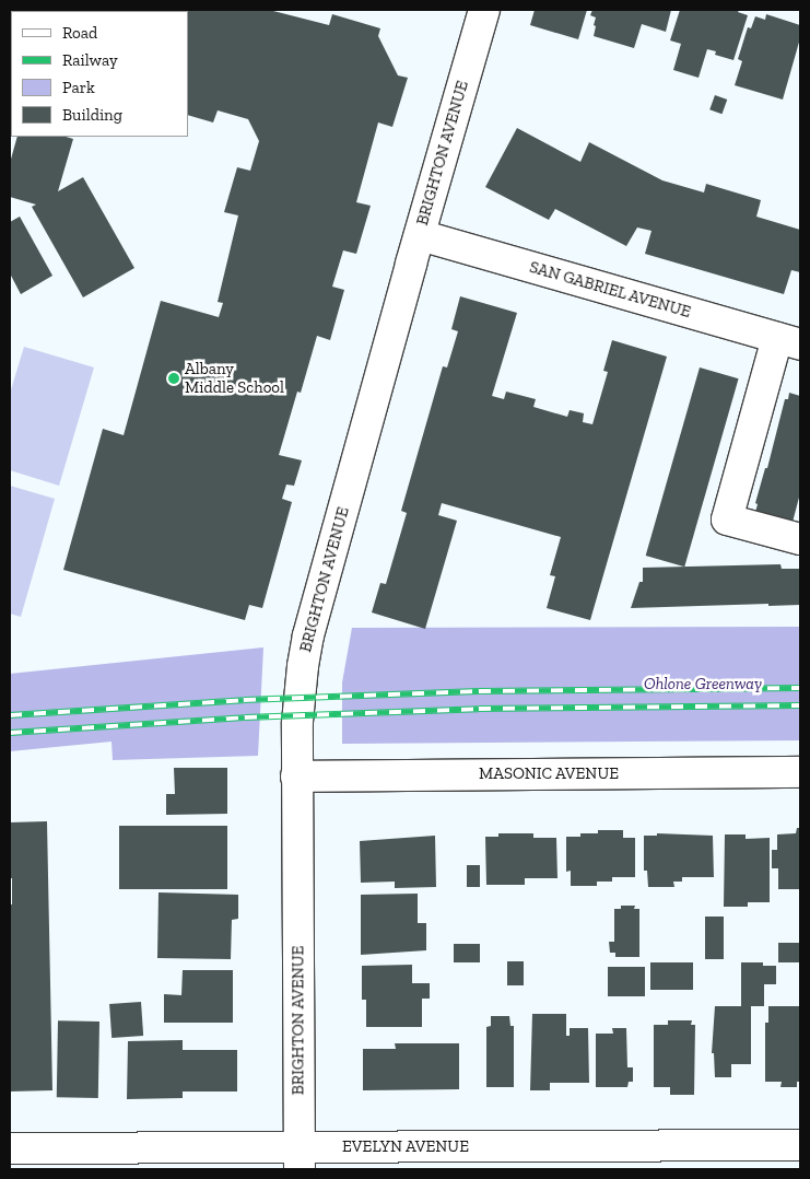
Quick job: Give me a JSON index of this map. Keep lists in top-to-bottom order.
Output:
{
  "streets": {
    "street": [
      "BRIGHTON AVENUE",
      "SAN GABRIEL AVENUE",
      "MASONIC AVENUE",
      "EVELYN AVENUE"
    ]
  },
  "crossings": [
    ["BRIGHTON AVENUE", "SAN GABRIEL AVENUE"],
    ["BRIGHTON AVENUE", "MASONIC AVENUE"],
    ["BRIGHTON AVENUE", "EVELYN AVENUE"]
  ],
  "parks": ["Ohlone Greenway"],
  "places": ["Albany Middle School"],
  "legend": [
    "Road",
    "Railway",
    "Park",
    "Building"
  ]
}
